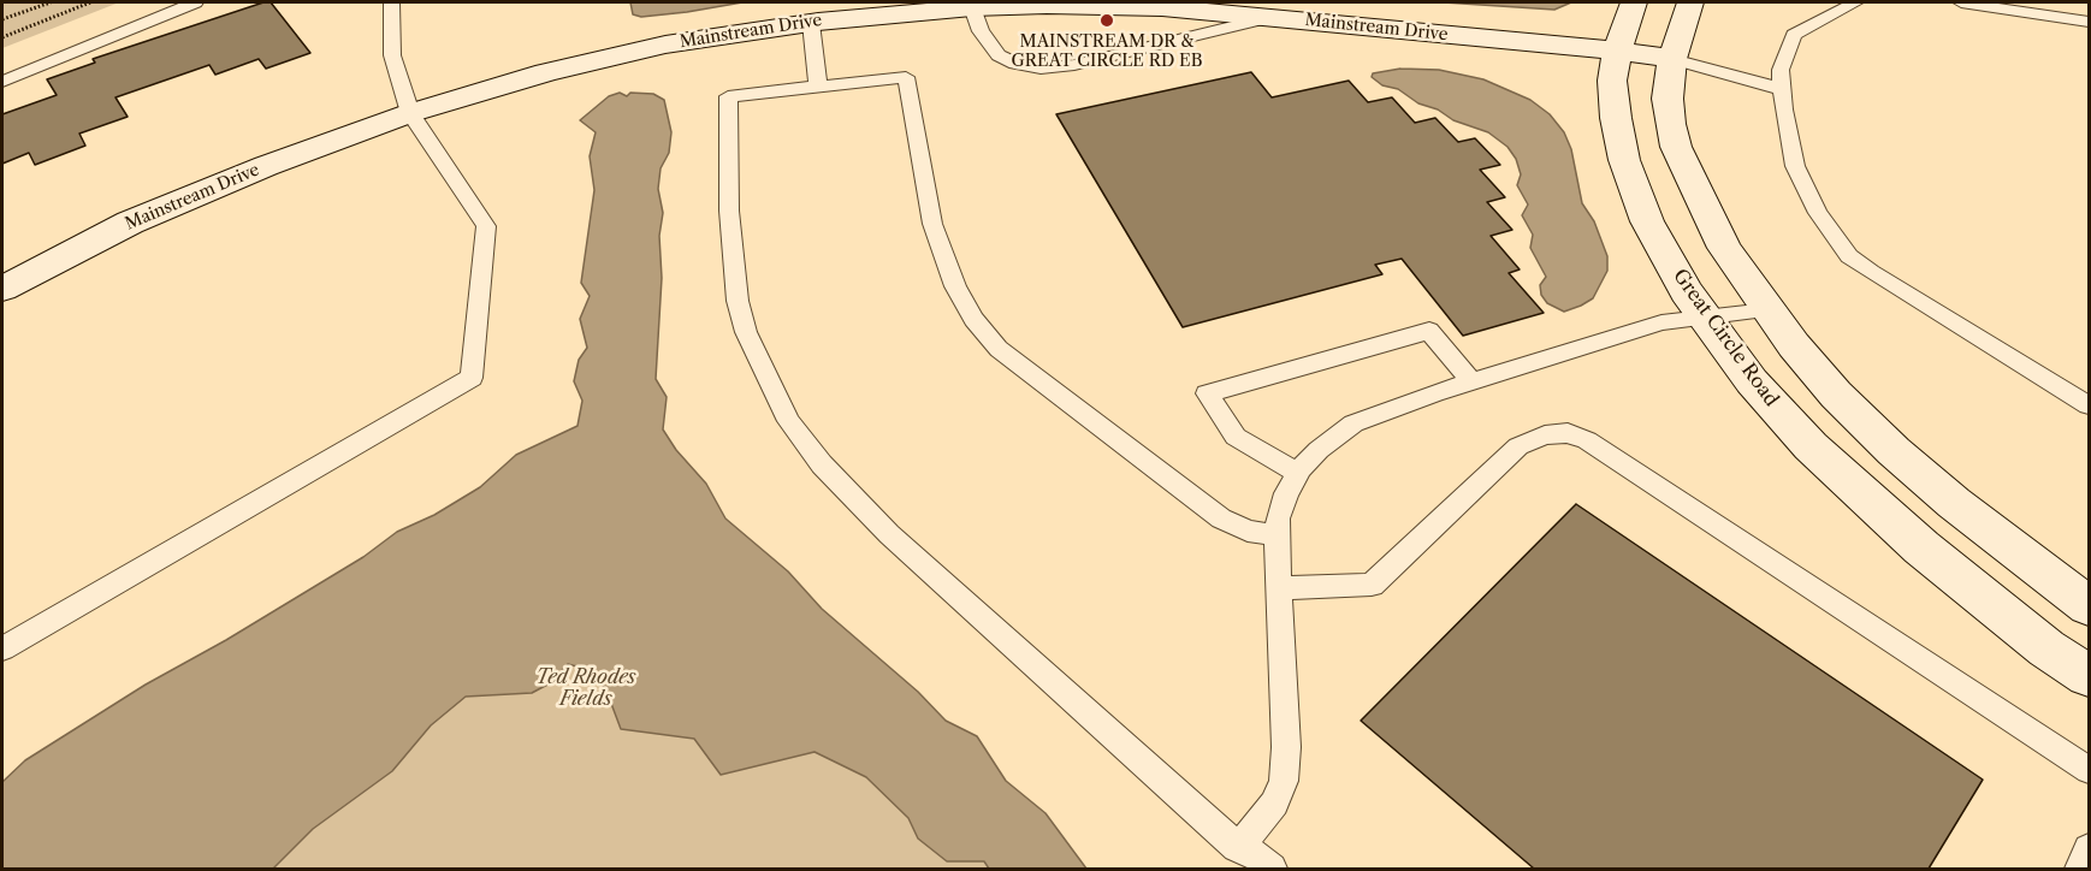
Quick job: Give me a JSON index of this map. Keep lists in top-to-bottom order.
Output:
{
  "streets": {
    "street": ["Mainstream Drive", "Great Circle Road"]
  },
  "crossings": [
    ["Mainstream Drive", "Great Circle Road"]
  ],
  "parks": ["Ted Rhodes Fields"],
  "places": ["MAINSTREAM DR & GREAT CIRCLE RD EB"]
}
